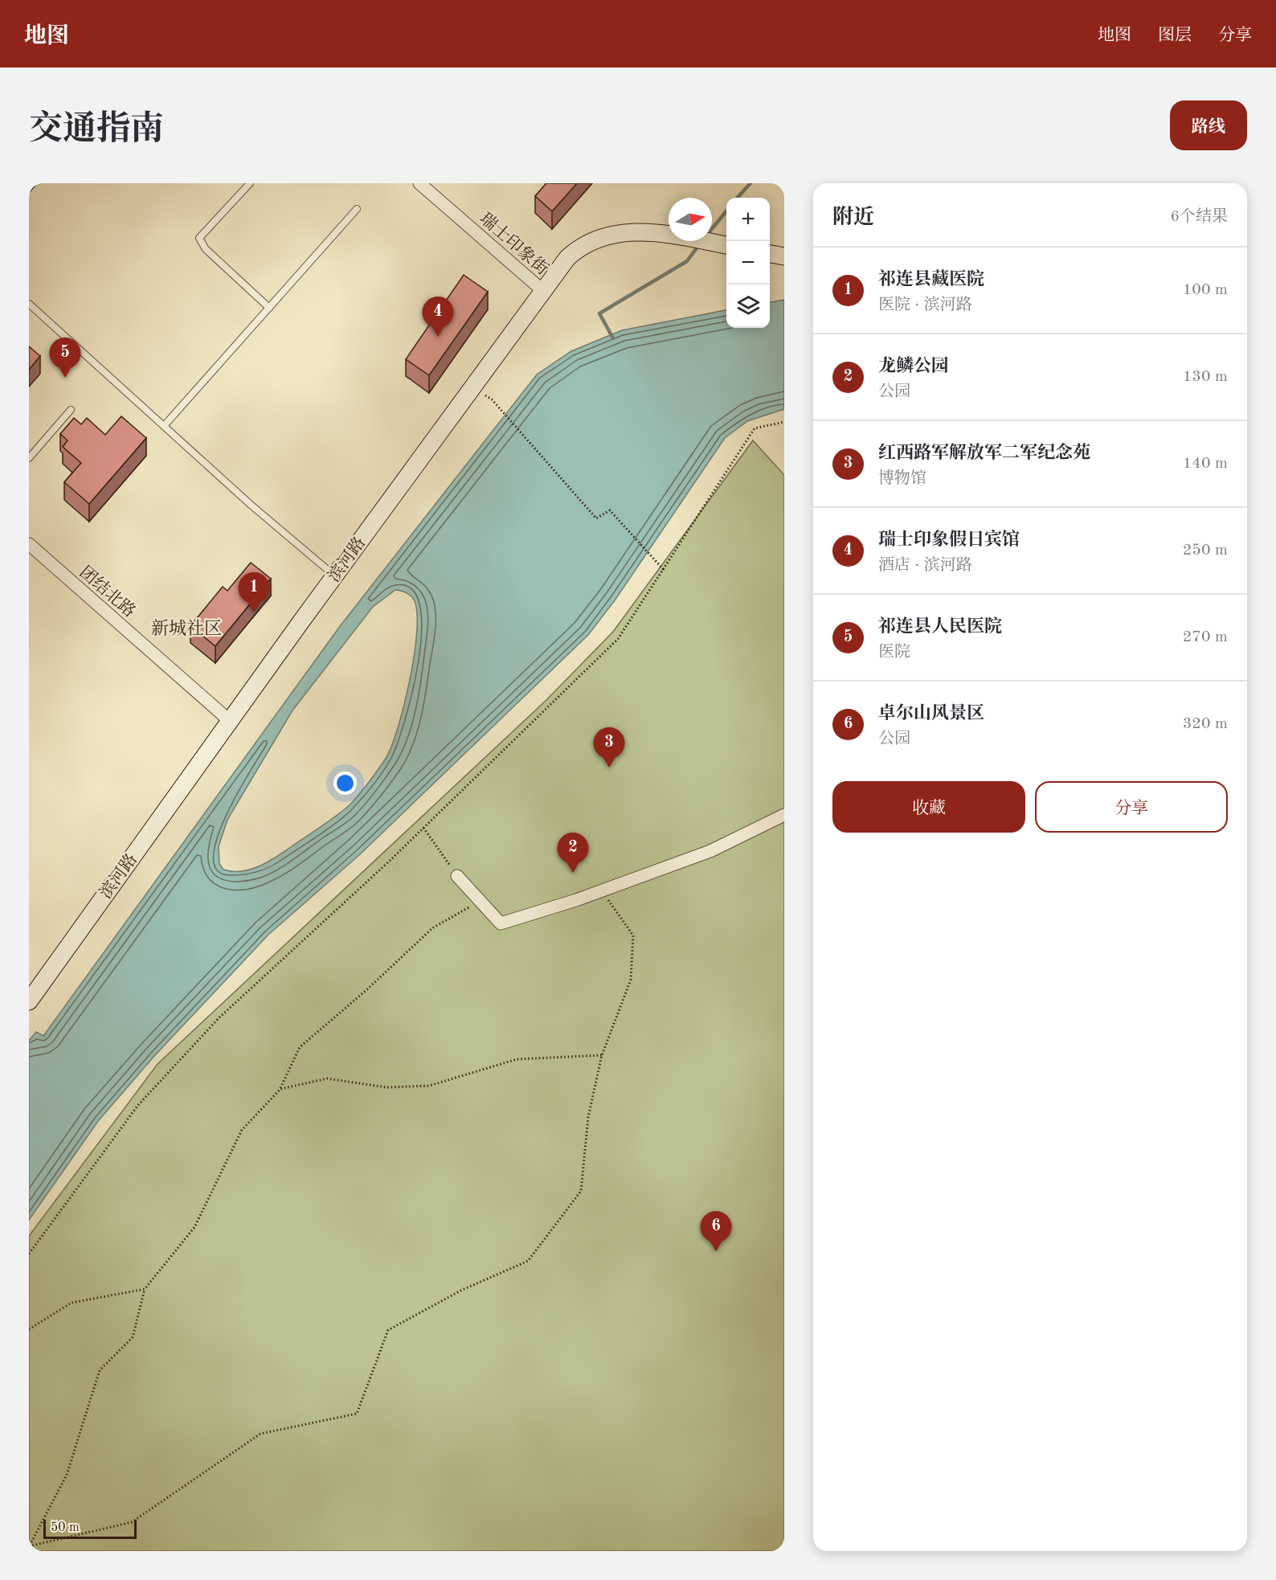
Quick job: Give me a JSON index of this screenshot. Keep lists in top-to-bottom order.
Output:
{
  "streets": {
    "street": ["瑞士印象街", "滨河路", "团结北路"]
  },
  "crossings": [
    ["瑞士印象街", "滨河路"],
    ["滨河路", "团结北路"]
  ],
  "districts": ["新城社区"],
  "scale_bar": "50 m",
  "north": "right",
  "page": {
    "header": "地图",
    "nav": ["地图", "图层", "分享"],
    "title": "交通指南",
    "buttons": [
      "路线",
      ["收藏", "分享"]
    ],
    "heading": ["附近", "6个结果"],
    "map_buttons": ["+", "−"],
    "list": [
      {
        "mark": "1",
        "name": "祁连县藏医院",
        "note": "医院 · 滨河路",
        "value": "100 m"
      },
      {
        "mark": "2",
        "name": "龙鳞公园",
        "note": "公园",
        "value": "130 m"
      },
      {
        "mark": "3",
        "name": "红西路军解放军二军纪念苑",
        "note": "博物馆",
        "value": "140 m"
      },
      {
        "mark": "4",
        "name": "瑞士印象假日宾馆",
        "note": "酒店 · 滨河路",
        "value": "250 m"
      },
      {
        "mark": "5",
        "name": "祁连县人民医院",
        "note": "医院",
        "value": "270 m"
      },
      {
        "mark": "6",
        "name": "卓尔山风景区",
        "note": "公园",
        "value": "320 m"
      }
    ],
    "pins": [
      "4",
      "5",
      "1",
      "3",
      "2",
      "6"
    ],
    "scale": "50 m"
  }
}
